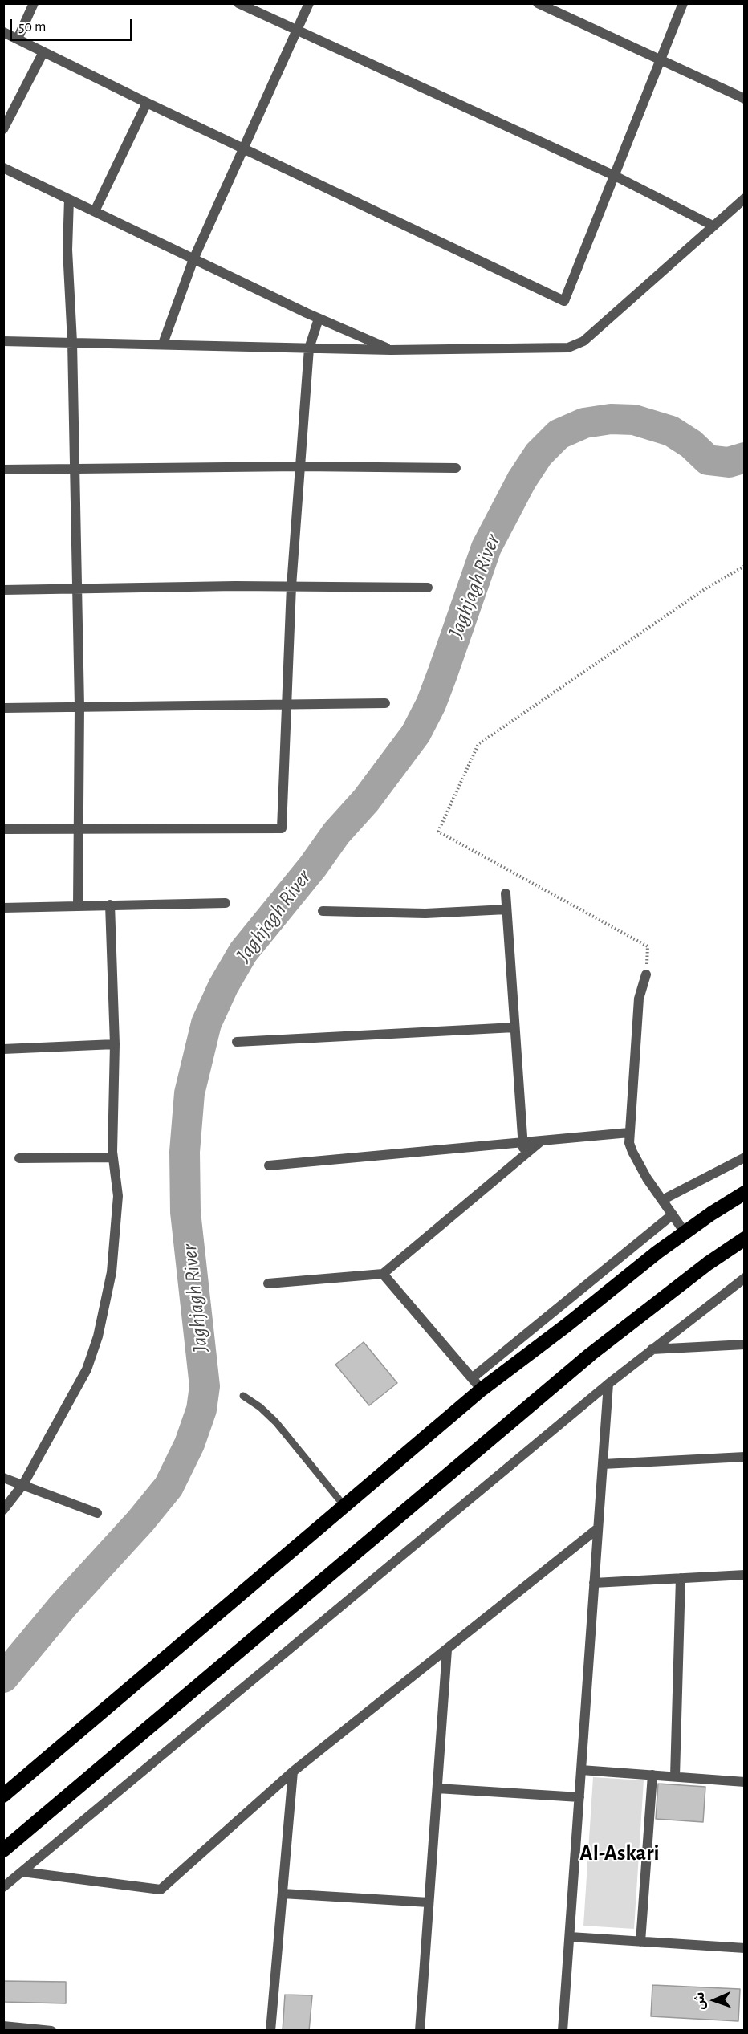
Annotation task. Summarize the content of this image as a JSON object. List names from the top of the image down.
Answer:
{
  "districts": ["Al-Askari"],
  "water": ["Jaghjagh River"],
  "scale_bar": "50 m",
  "north": "left"
}
